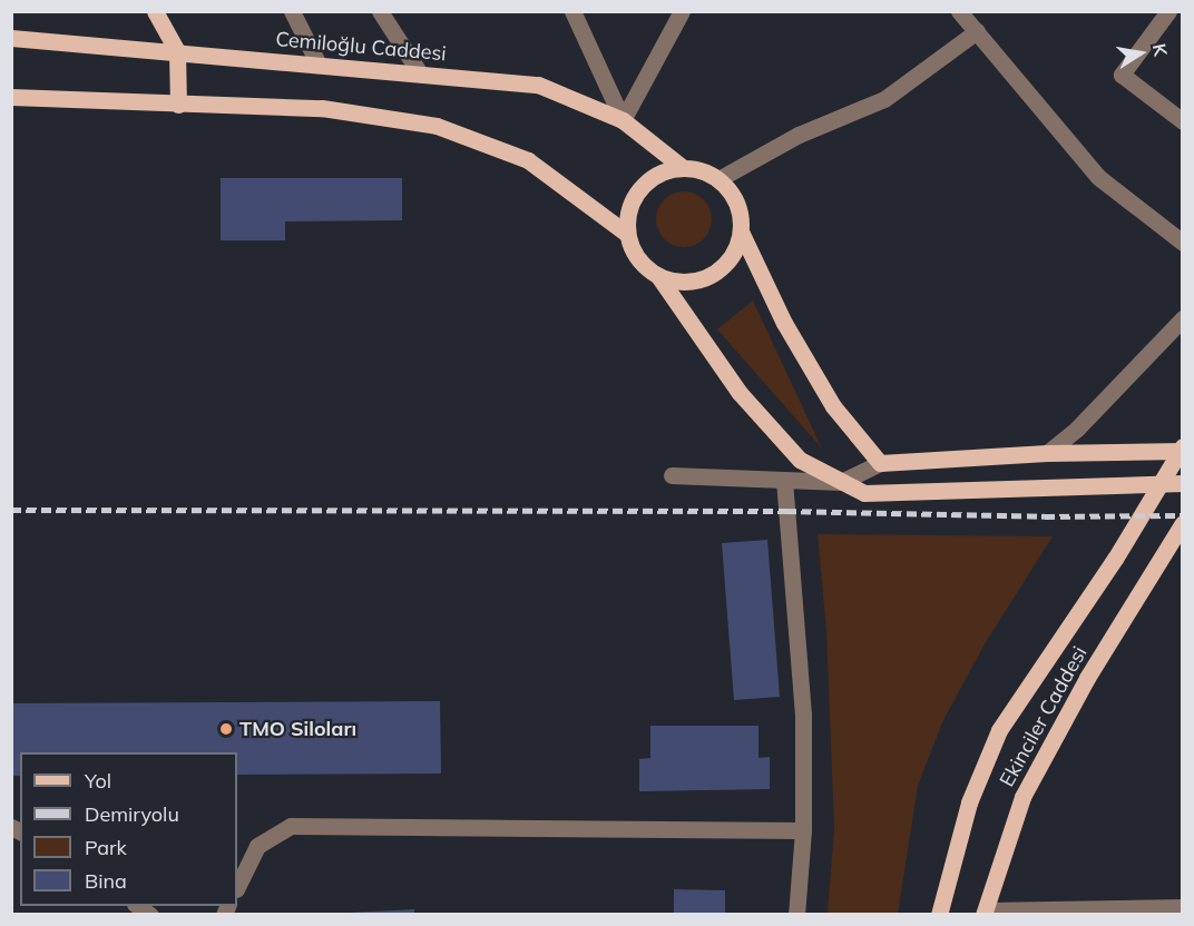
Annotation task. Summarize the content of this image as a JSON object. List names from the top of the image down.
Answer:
{
  "streets": {
    "main road": ["Cemiloğlu Caddesi", "Ekinciler Caddesi"]
  },
  "places": ["TMO Siloları"],
  "legend": [
    "Yol",
    "Demiryolu",
    "Park",
    "Bina"
  ],
  "north": "right"
}
